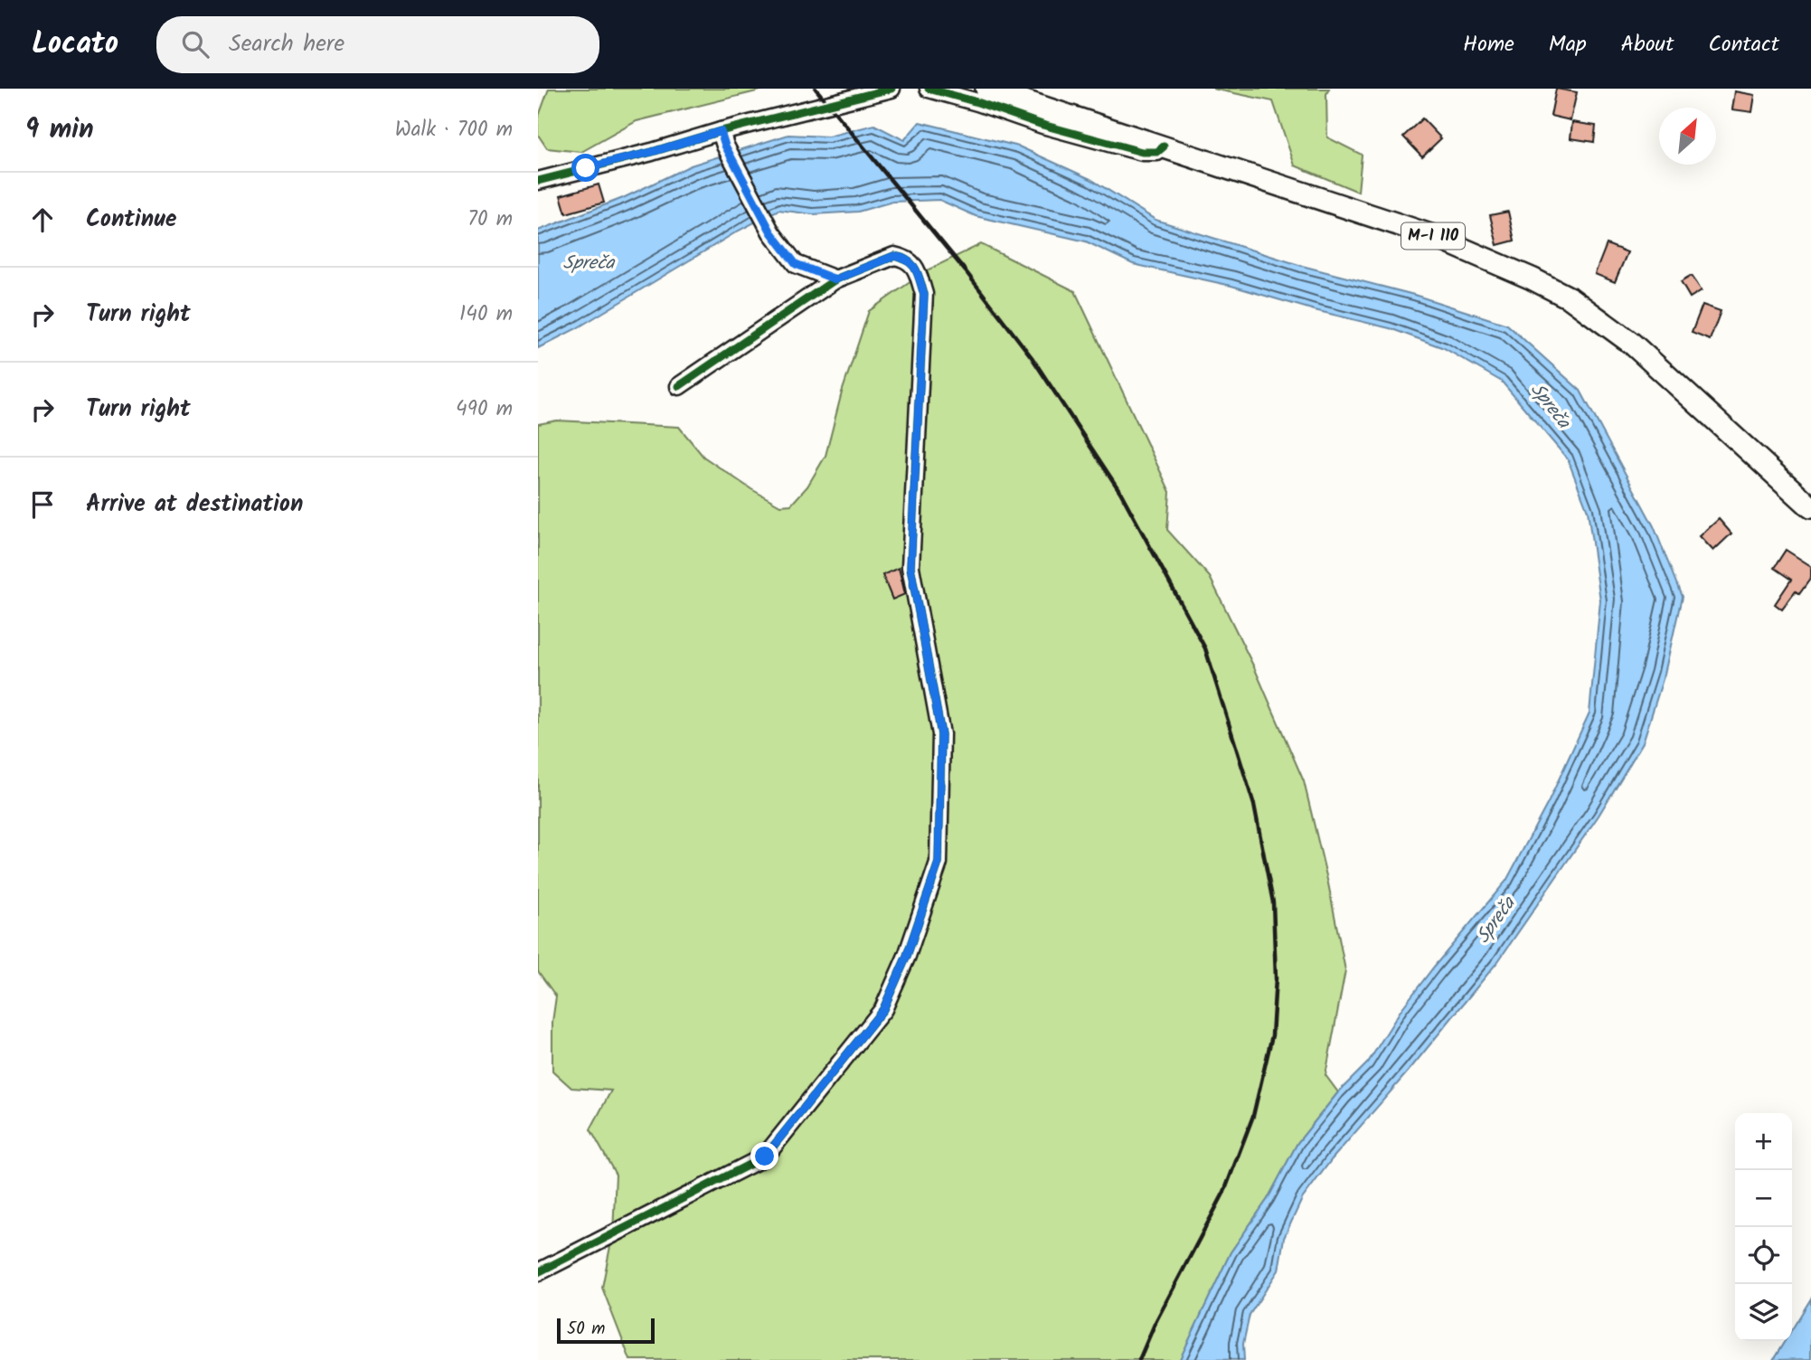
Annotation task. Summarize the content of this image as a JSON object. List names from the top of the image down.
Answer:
{
  "streets": {
    "main road": ["M-I 110"]
  },
  "water": ["Spreča"],
  "scale_bar": "50 m",
  "north": "top right",
  "page": {
    "header": "Locato",
    "search": "Search here",
    "nav": [
      "Home",
      "Map",
      "About",
      "Contact"
    ],
    "heading": ["9 min", "Walk · 700 m"],
    "list": [
      ["Continue", "70 m"],
      ["Turn right", "140 m"],
      ["Turn right", "490 m"],
      "Arrive at destination"
    ],
    "map_buttons": ["+", "−"],
    "scale": "50 m"
  }
}
